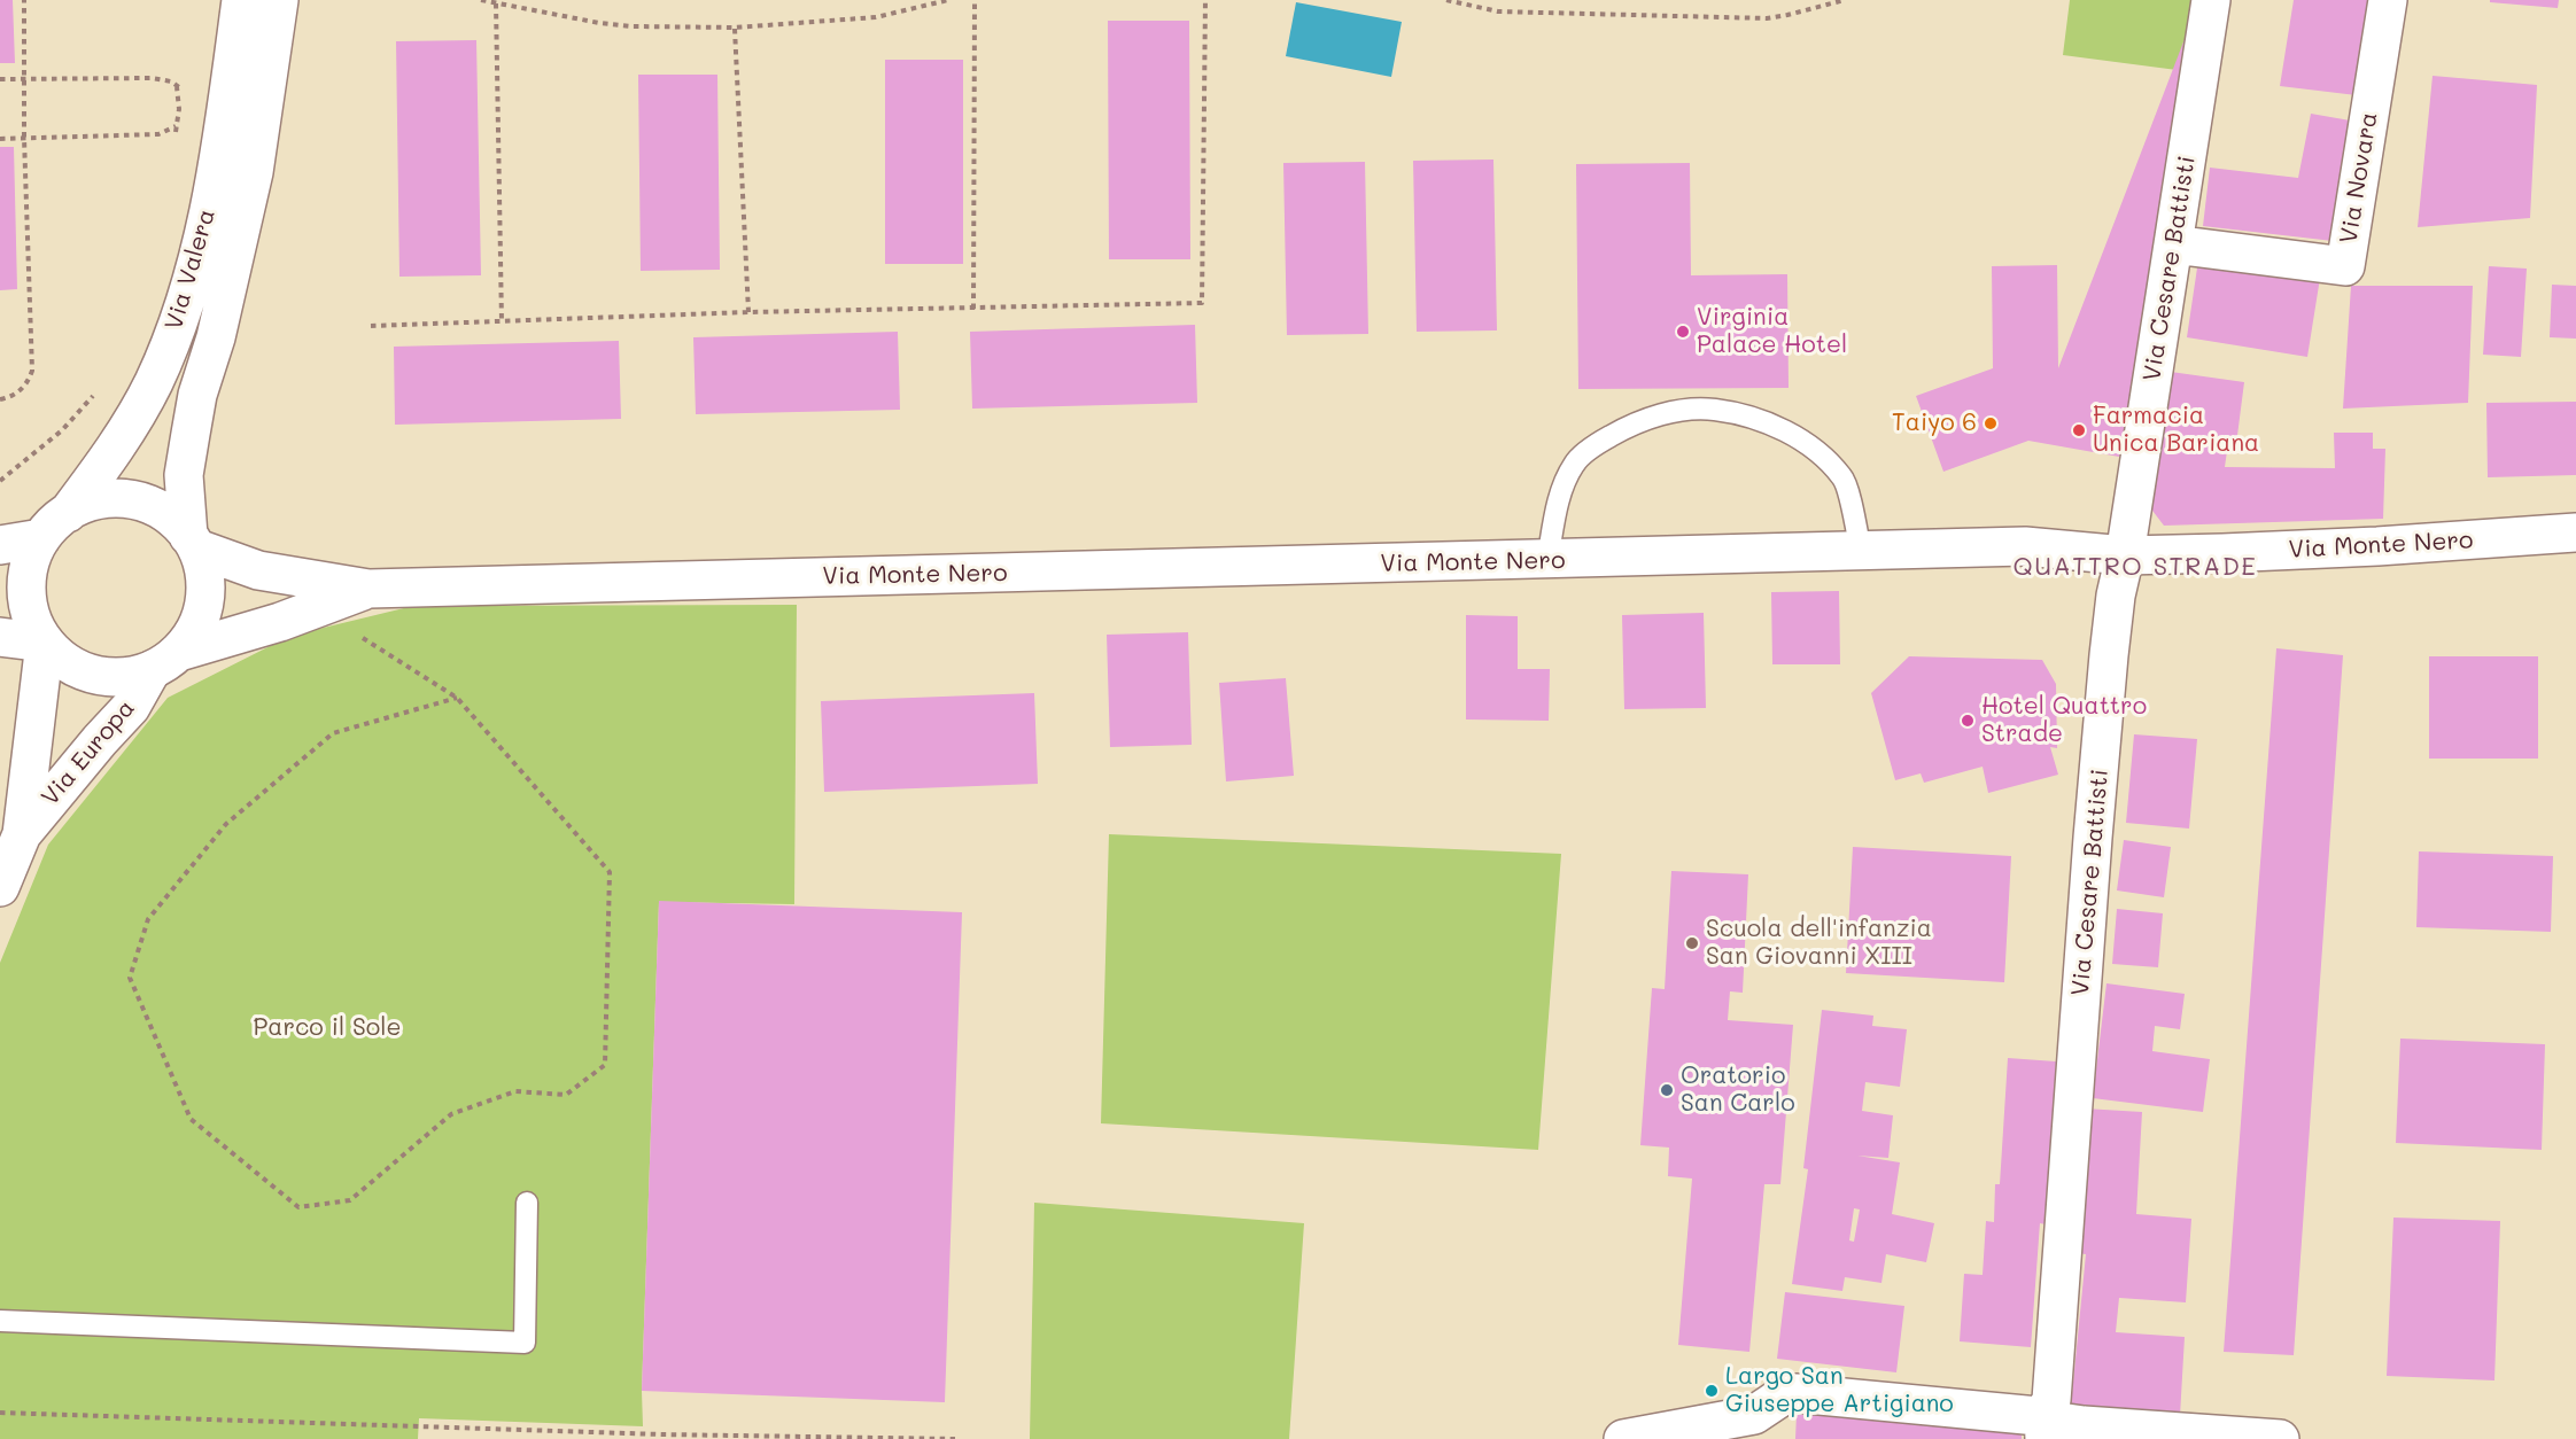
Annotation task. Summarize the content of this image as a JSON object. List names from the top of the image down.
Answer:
{
  "streets": {
    "street": [
      "Via Novara",
      "Via Cesare Battisti",
      "Via Valera",
      "Via Monte Nero",
      "Via Europa"
    ]
  },
  "crossings": [
    ["Via Novara", "Via Cesare Battisti"],
    ["Via Cesare Battisti", "Via Monte Nero"],
    ["Via Valera", "Via Monte Nero"],
    ["Via Valera", "Via Europa"],
    ["Via Monte Nero", "Via Europa"]
  ],
  "districts": ["QUATTRO STRADE"],
  "parks": ["Parco il Sole"],
  "places": [
    "Virginia Palace Hotel",
    "Taiyo 6",
    "Farmacia Unica Bariana",
    "Hotel Quattro Strade",
    "Scuola dell'infanzia San Giovanni XIII",
    "Oratorio San Carlo",
    "Largo San Giuseppe Artigiano"
  ]
}
